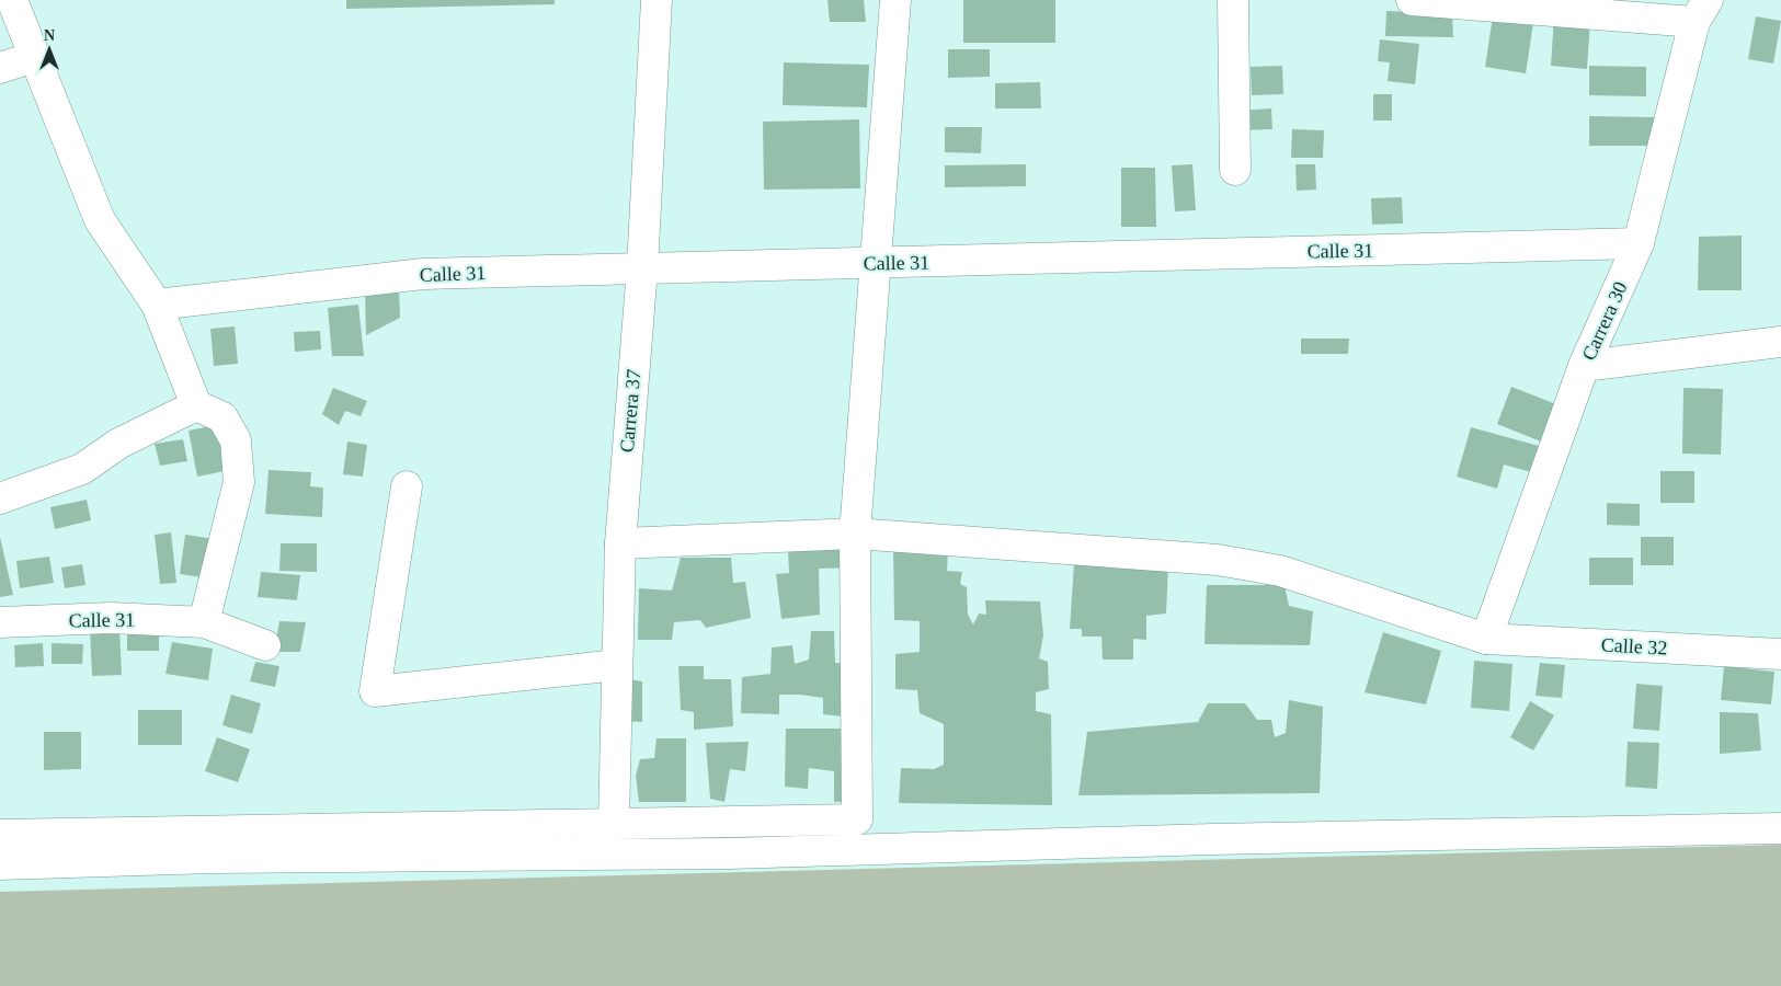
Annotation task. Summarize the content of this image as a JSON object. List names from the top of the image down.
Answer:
{
  "streets": {
    "street": [
      "Calle 31",
      "Carrera 30",
      "Carrera 37",
      "Calle 32"
    ]
  },
  "crossings": [
    ["Calle 31", "Carrera 30"],
    ["Calle 31", "Carrera 37"],
    ["Carrera 30", "Calle 32"],
    ["Carrera 37", "Calle 32"]
  ],
  "north": "top"
}
